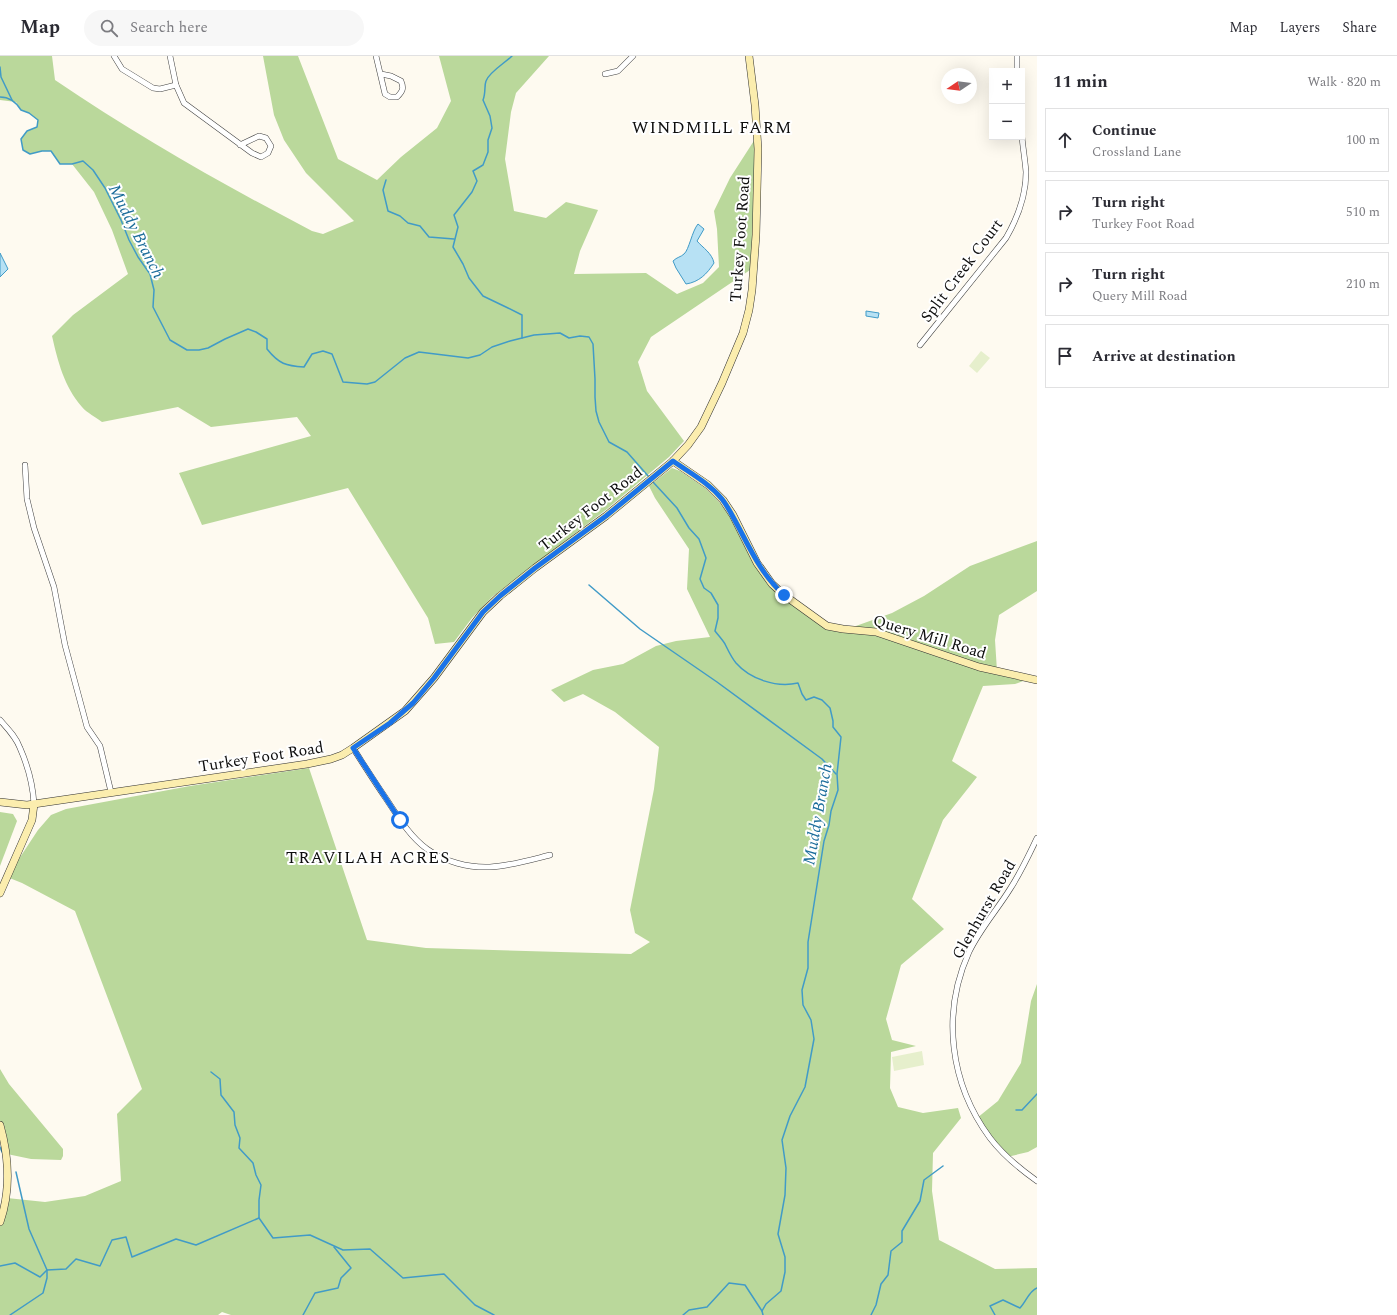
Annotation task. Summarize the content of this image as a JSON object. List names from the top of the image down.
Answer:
{
  "streets": {
    "street": [
      "Turkey Foot Road",
      "Split Creek Court",
      "Query Mill Road",
      "Glenhurst Road"
    ]
  },
  "crossings": [
    ["Turkey Foot Road", "Query Mill Road"]
  ],
  "districts": ["WINDMILL FARM", "TRAVILAH ACRES"],
  "water": ["Muddy Branch"],
  "north": "left",
  "page": {
    "header": "Map",
    "search": "Search here",
    "nav": ["Map", "Layers", "Share"],
    "heading": ["11 min", "Walk · 820 m"],
    "map_buttons": ["+", "−"],
    "list": [
      ["Continue", "Crossland Lane", "100 m"],
      ["Turn right", "Turkey Foot Road", "510 m"],
      ["Turn right", "Query Mill Road", "210 m"],
      "Arrive at destination"
    ]
  }
}
